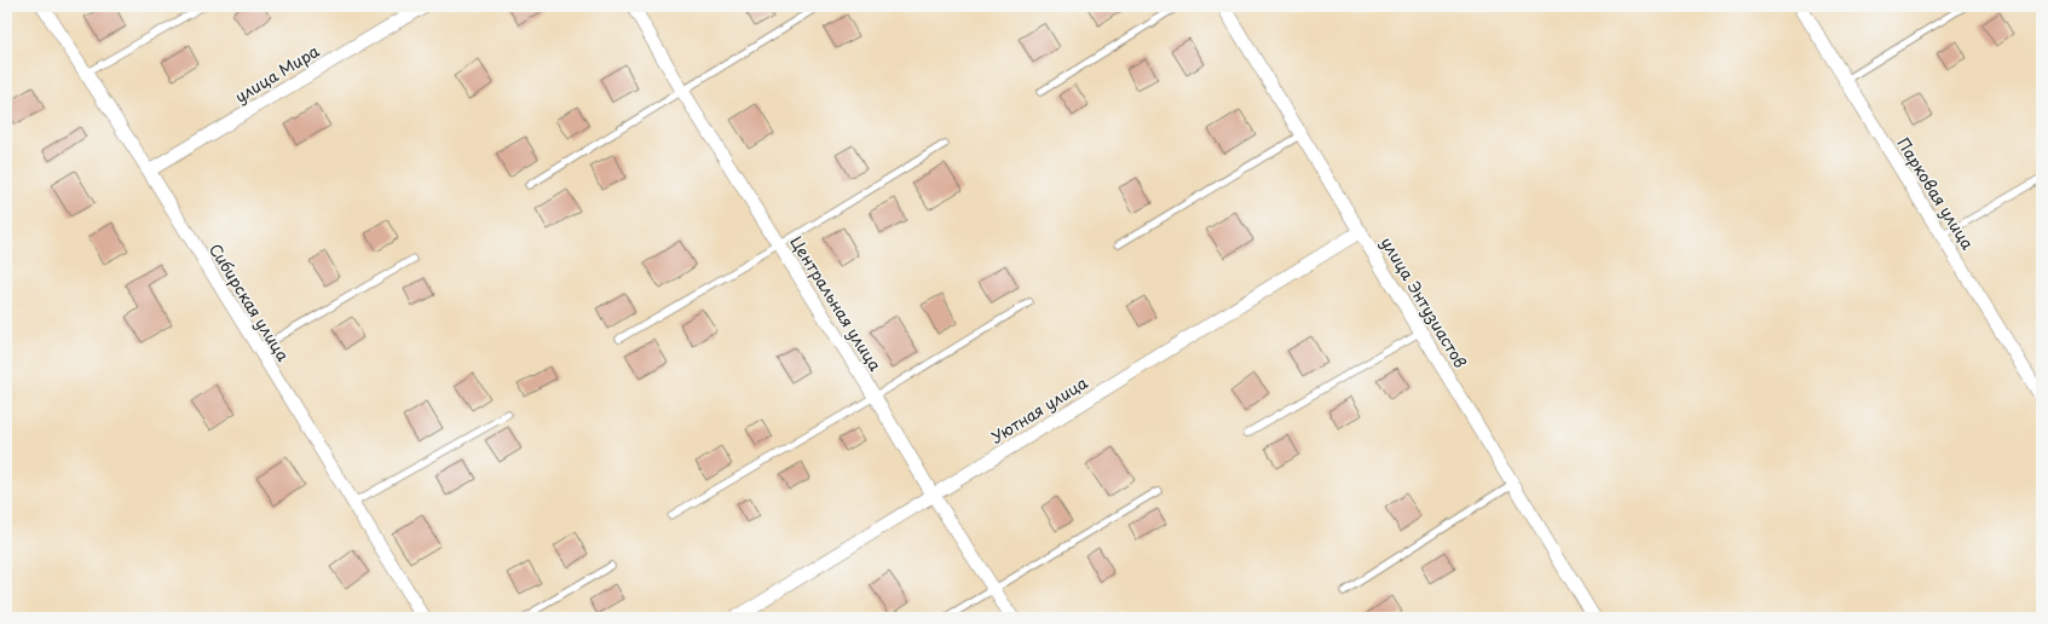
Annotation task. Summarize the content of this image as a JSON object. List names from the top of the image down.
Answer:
{
  "streets": {
    "street": [
      "улица Мира",
      "Парковая улица",
      "Сибирская улица",
      "улица Энтузиастов",
      "Центральная улица",
      "Уютная улица"
    ]
  },
  "crossings": [
    ["улица Мира", "Сибирская улица"],
    ["улица Энтузиастов", "Уютная улица"],
    ["Центральная улица", "Уютная улица"]
  ]
}
